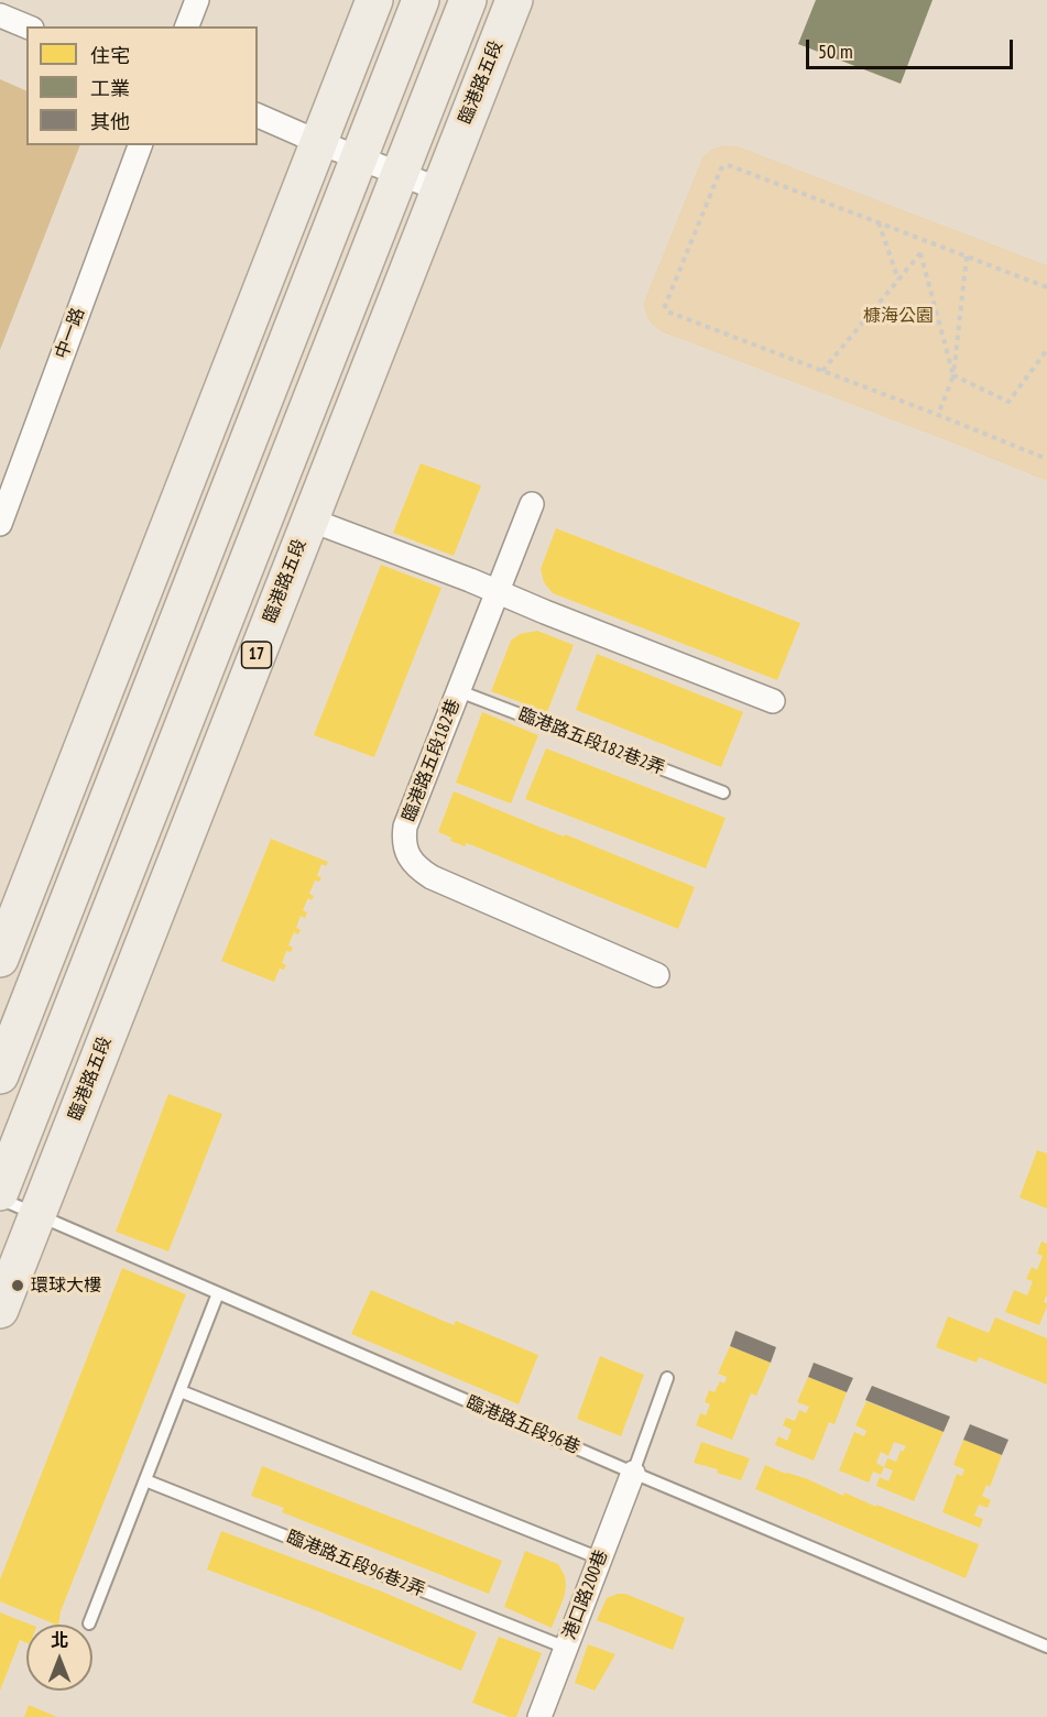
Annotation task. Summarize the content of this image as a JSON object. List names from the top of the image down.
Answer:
{
  "streets": {
    "main road": ["臨港路五段", "17"],
    "street": ["中一路", "臨港路五段182巷", "港口路200巷"],
    "lane": ["臨港路五段182巷2弄", "臨港路五段96巷", "臨港路五段96巷2弄"]
  },
  "crossings": [
    ["臨港路五段", "臨港路五段96巷"],
    ["臨港路五段182巷2弄", "臨港路五段182巷"],
    ["臨港路五段96巷", "港口路200巷"],
    ["臨港路五段96巷2弄", "港口路200巷"]
  ],
  "parks": ["槺海公園"],
  "places": ["環球大樓"],
  "legend": ["住宅", "工業", "其他"],
  "scale_bar": "50 m",
  "north": "top"
}
